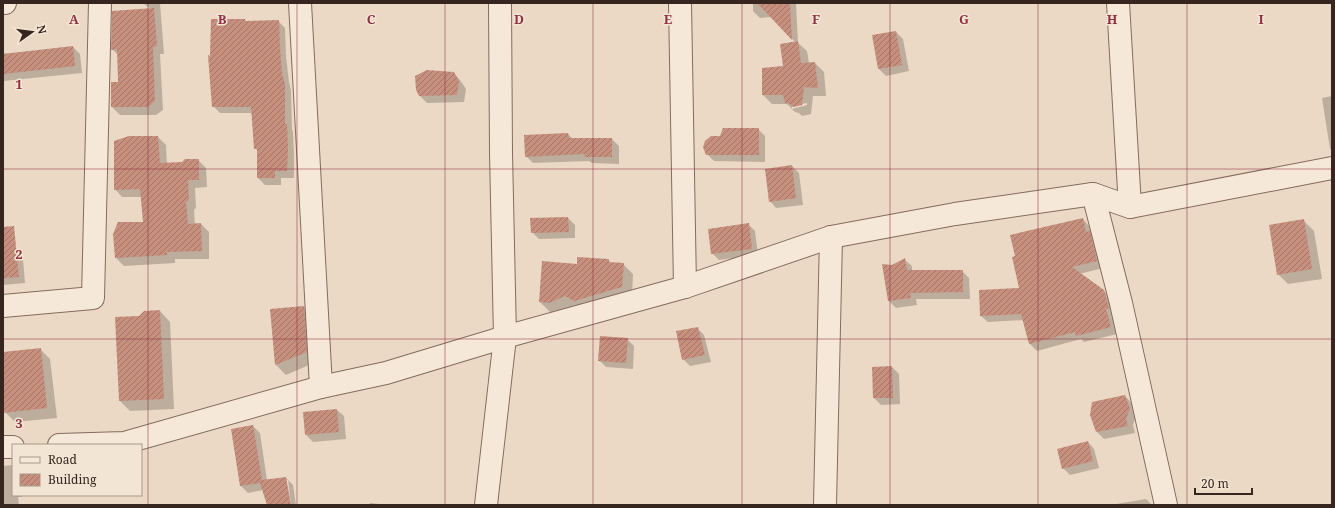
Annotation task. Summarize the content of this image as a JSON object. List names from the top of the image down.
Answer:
{
  "legend": ["Road", "Building"],
  "scale_bar": "20 m",
  "north": "right",
  "grid": {
    "columns": [
      "A",
      "B",
      "C",
      "D",
      "E",
      "F",
      "G",
      "H",
      "I"
    ],
    "rows": ["1", "2", "3"]
  }
}
